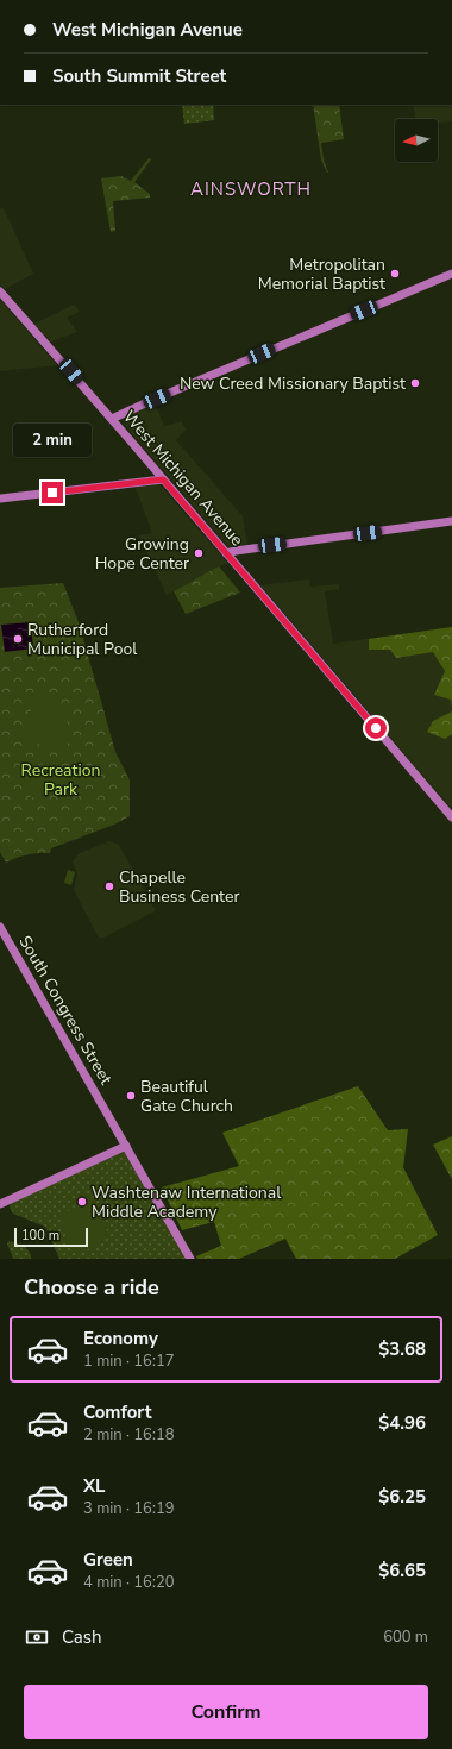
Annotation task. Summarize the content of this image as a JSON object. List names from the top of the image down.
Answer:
{
  "streets": {
    "street": ["West Michigan Avenue", "South Congress Street"]
  },
  "districts": ["AINSWORTH"],
  "parks": ["Recreation Park"],
  "places": [
    "Metropolitan Memorial Baptist",
    "New Creed Missionary Baptist",
    "Growing Hope Center",
    "Rutherford Municipal Pool",
    "Chapelle Business Center",
    "Beautiful Gate Church",
    "Washtenaw International Middle Academy"
  ],
  "scale_bar": "100 m",
  "north": "left",
  "page": {
    "banner": ["West Michigan Avenue", "South Summit Street"],
    "bubble": "2 min",
    "scale": "100 m",
    "heading": "Choose a ride",
    "list": [
      {
        "name": "Economy",
        "note": "1 min · 16:17",
        "value": "$3.68"
      },
      {
        "name": "Comfort",
        "note": "2 min · 16:18",
        "value": "$4.96"
      },
      {
        "name": "XL",
        "note": "3 min · 16:19",
        "value": "$6.25"
      },
      {
        "name": "Green",
        "note": "4 min · 16:20",
        "value": "$6.65"
      }
    ],
    "pay": ["Cash", "600 m"],
    "buttons": "Confirm"
  }
}
